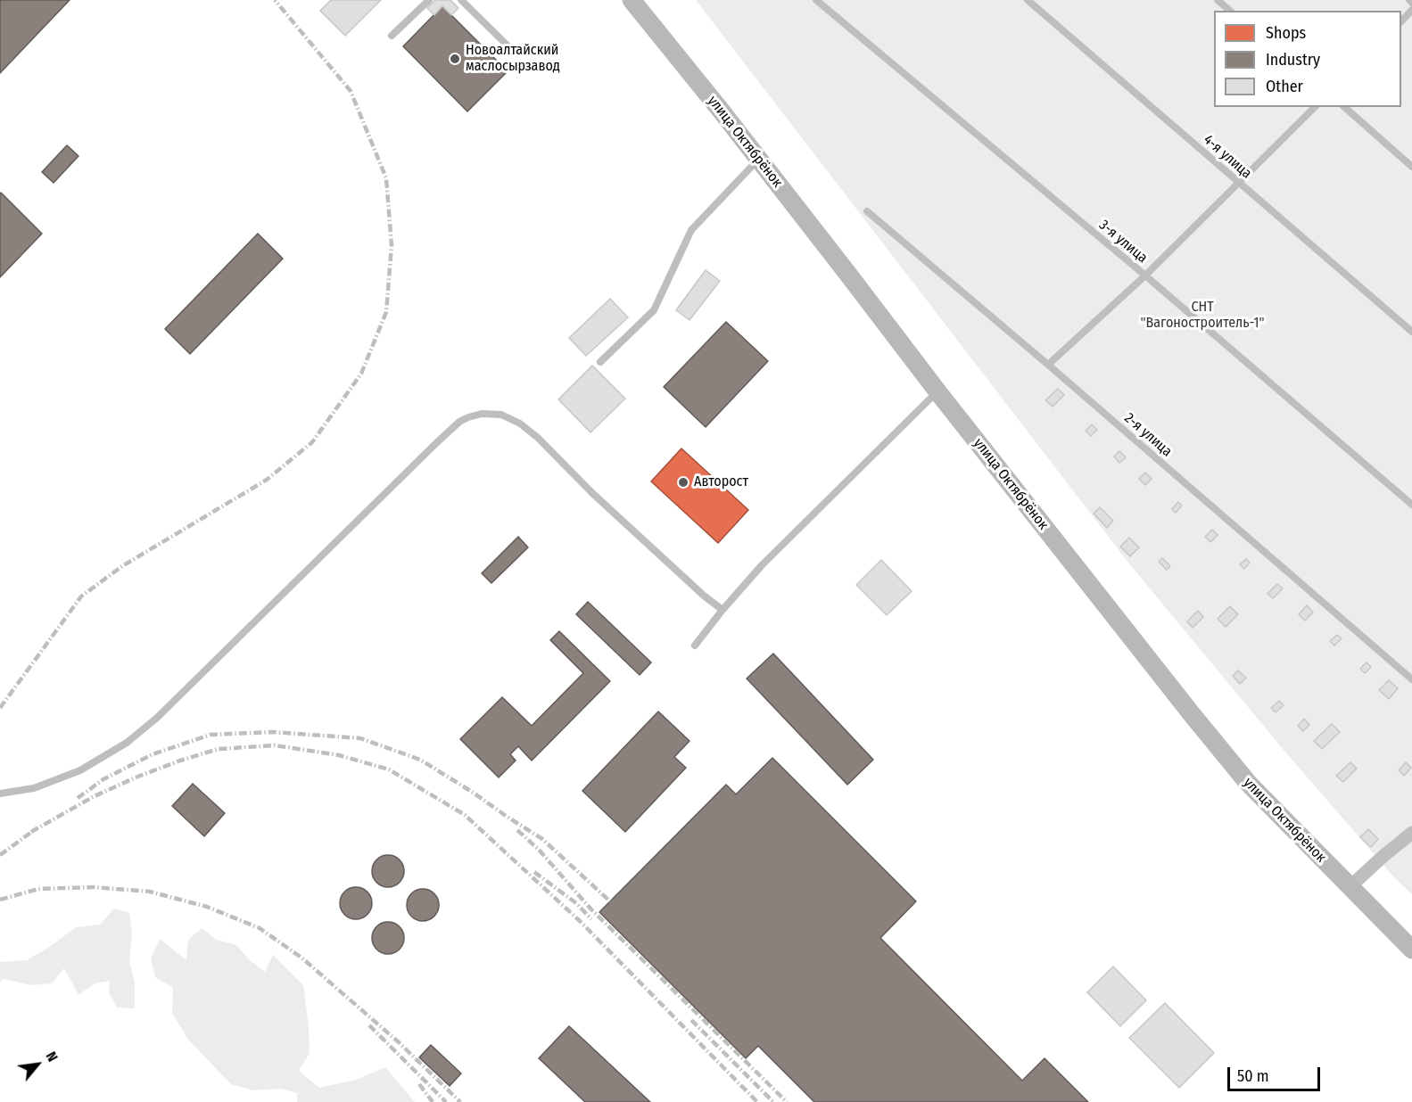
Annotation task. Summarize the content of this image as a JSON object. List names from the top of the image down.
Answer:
{
  "streets": {
    "street": ["улица Октябрёнок"],
    "lane": ["4-я улица", "3-я улица", "2-я улица"]
  },
  "parks": ["СНТ \"Вагоностроитель-1\""],
  "places": ["Новоалтайский маслосырзавод", "Авторост"],
  "legend": ["Shops", "Industry", "Other"],
  "scale_bar": "50 m",
  "north": "top right"
}
